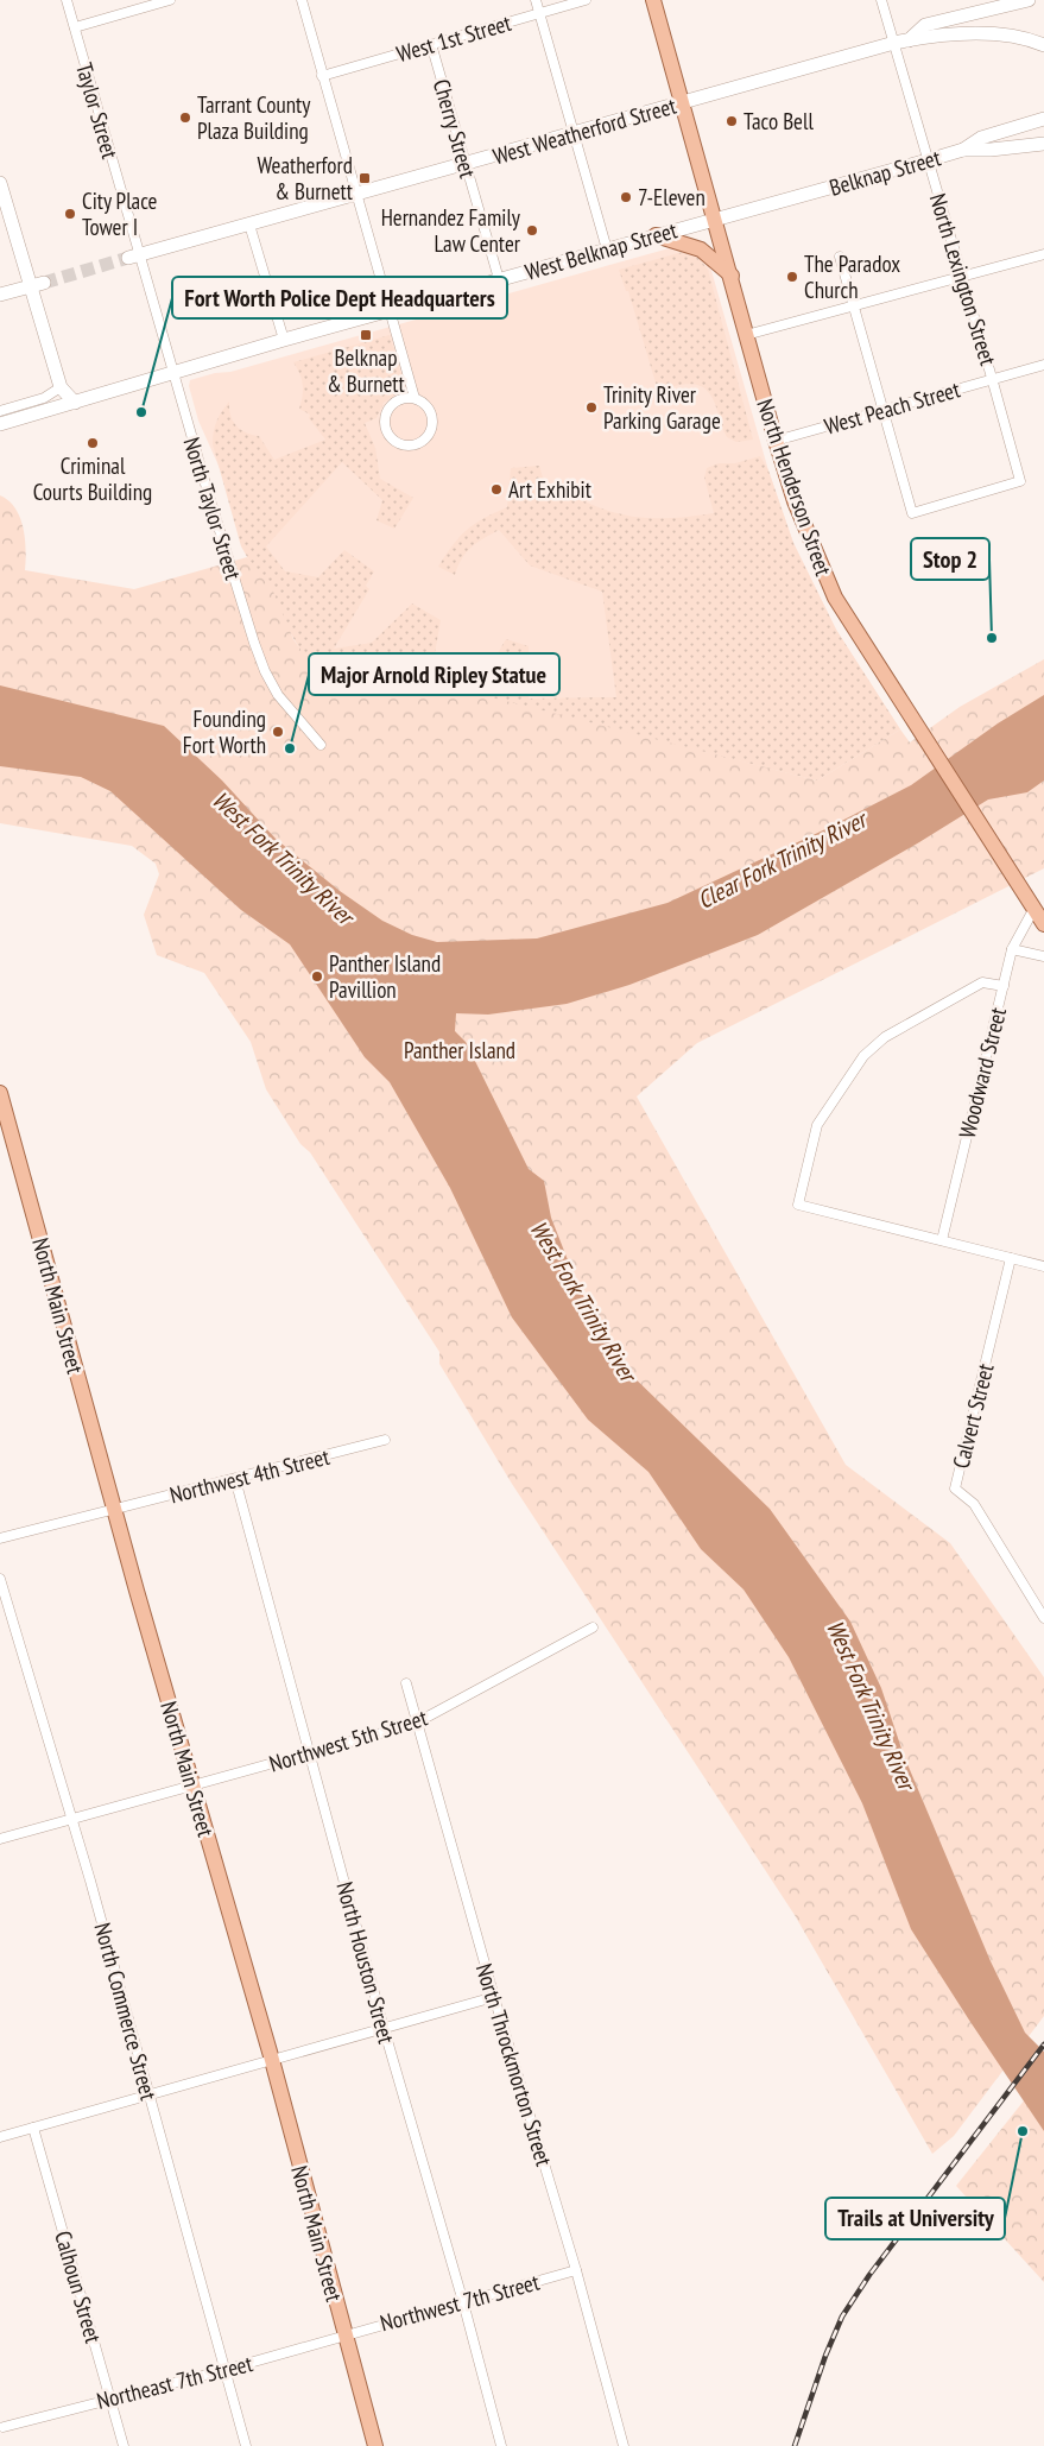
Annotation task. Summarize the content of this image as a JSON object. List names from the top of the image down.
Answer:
{
  "streets": {
    "main road": [
      "West Weatherford Street",
      "Belknap Street",
      "West Belknap Street",
      "North Henderson Street",
      "North Main Street"
    ],
    "street": [
      "West 1st Street",
      "Taylor Street",
      "Cherry Street",
      "North Lexington Street",
      "West Peach Street",
      "North Taylor Street",
      "Woodward Street",
      "Calvert Street",
      "Northwest 4th Street",
      "Northwest 5th Street",
      "North Houston Street",
      "North Commerce Street",
      "North Throckmorton Street",
      "Calhoun Street",
      "Northwest 7th Street",
      "Northeast 7th Street"
    ]
  },
  "crossings": [
    ["West 1st Street", "Cherry Street"],
    ["Taylor Street", "West Weatherford Street"],
    ["Taylor Street", "North Taylor Street"],
    ["Cherry Street", "West Weatherford Street"],
    ["Cherry Street", "West Belknap Street"],
    ["West Weatherford Street", "North Lexington Street"],
    ["West Weatherford Street", "North Henderson Street"],
    ["West Weatherford Street", "North Taylor Street"],
    ["Belknap Street", "West Belknap Street"],
    ["Belknap Street", "North Lexington Street"],
    ["Belknap Street", "North Henderson Street"],
    ["West Belknap Street", "North Henderson Street"],
    ["West Belknap Street", "North Taylor Street"],
    ["North Lexington Street", "West Peach Street"],
    ["West Peach Street", "North Henderson Street"],
    ["North Henderson Street", "Woodward Street"],
    ["North Main Street", "Northwest 4th Street"],
    ["North Main Street", "Northwest 5th Street"],
    ["North Main Street", "Northwest 7th Street"],
    ["North Main Street", "Northeast 7th Street"],
    ["Northwest 4th Street", "North Houston Street"],
    ["Northwest 5th Street", "North Houston Street"],
    ["Northwest 5th Street", "North Commerce Street"],
    ["Northwest 5th Street", "North Throckmorton Street"],
    ["North Houston Street", "Northwest 7th Street"],
    ["North Commerce Street", "Northeast 7th Street"],
    ["North Throckmorton Street", "Northwest 7th Street"],
    ["Calhoun Street", "Northeast 7th Street"],
    ["Northwest 7th Street", "Northeast 7th Street"]
  ],
  "water": ["West Fork Trinity River", "Clear Fork Trinity River"],
  "parks": ["Panther Island"],
  "places": {
    "other": [
      "Tarrant County Plaza Building",
      "Taco Bell",
      "7-Eleven",
      "City Place Tower I",
      "Hernandez Family Law Center",
      "The Paradox Church",
      "Trinity River Parking Garage",
      "Fort Worth Police Dept Headquarters",
      "Criminal Courts Building",
      "Art Exhibit",
      "Stop 2",
      "Founding Fort Worth",
      "Major Arnold Ripley Statue",
      "Panther Island Pavillion",
      "Trails at University"
    ],
    "transit": ["Weatherford & Burnett", "Belknap & Burnett"]
  }
}
